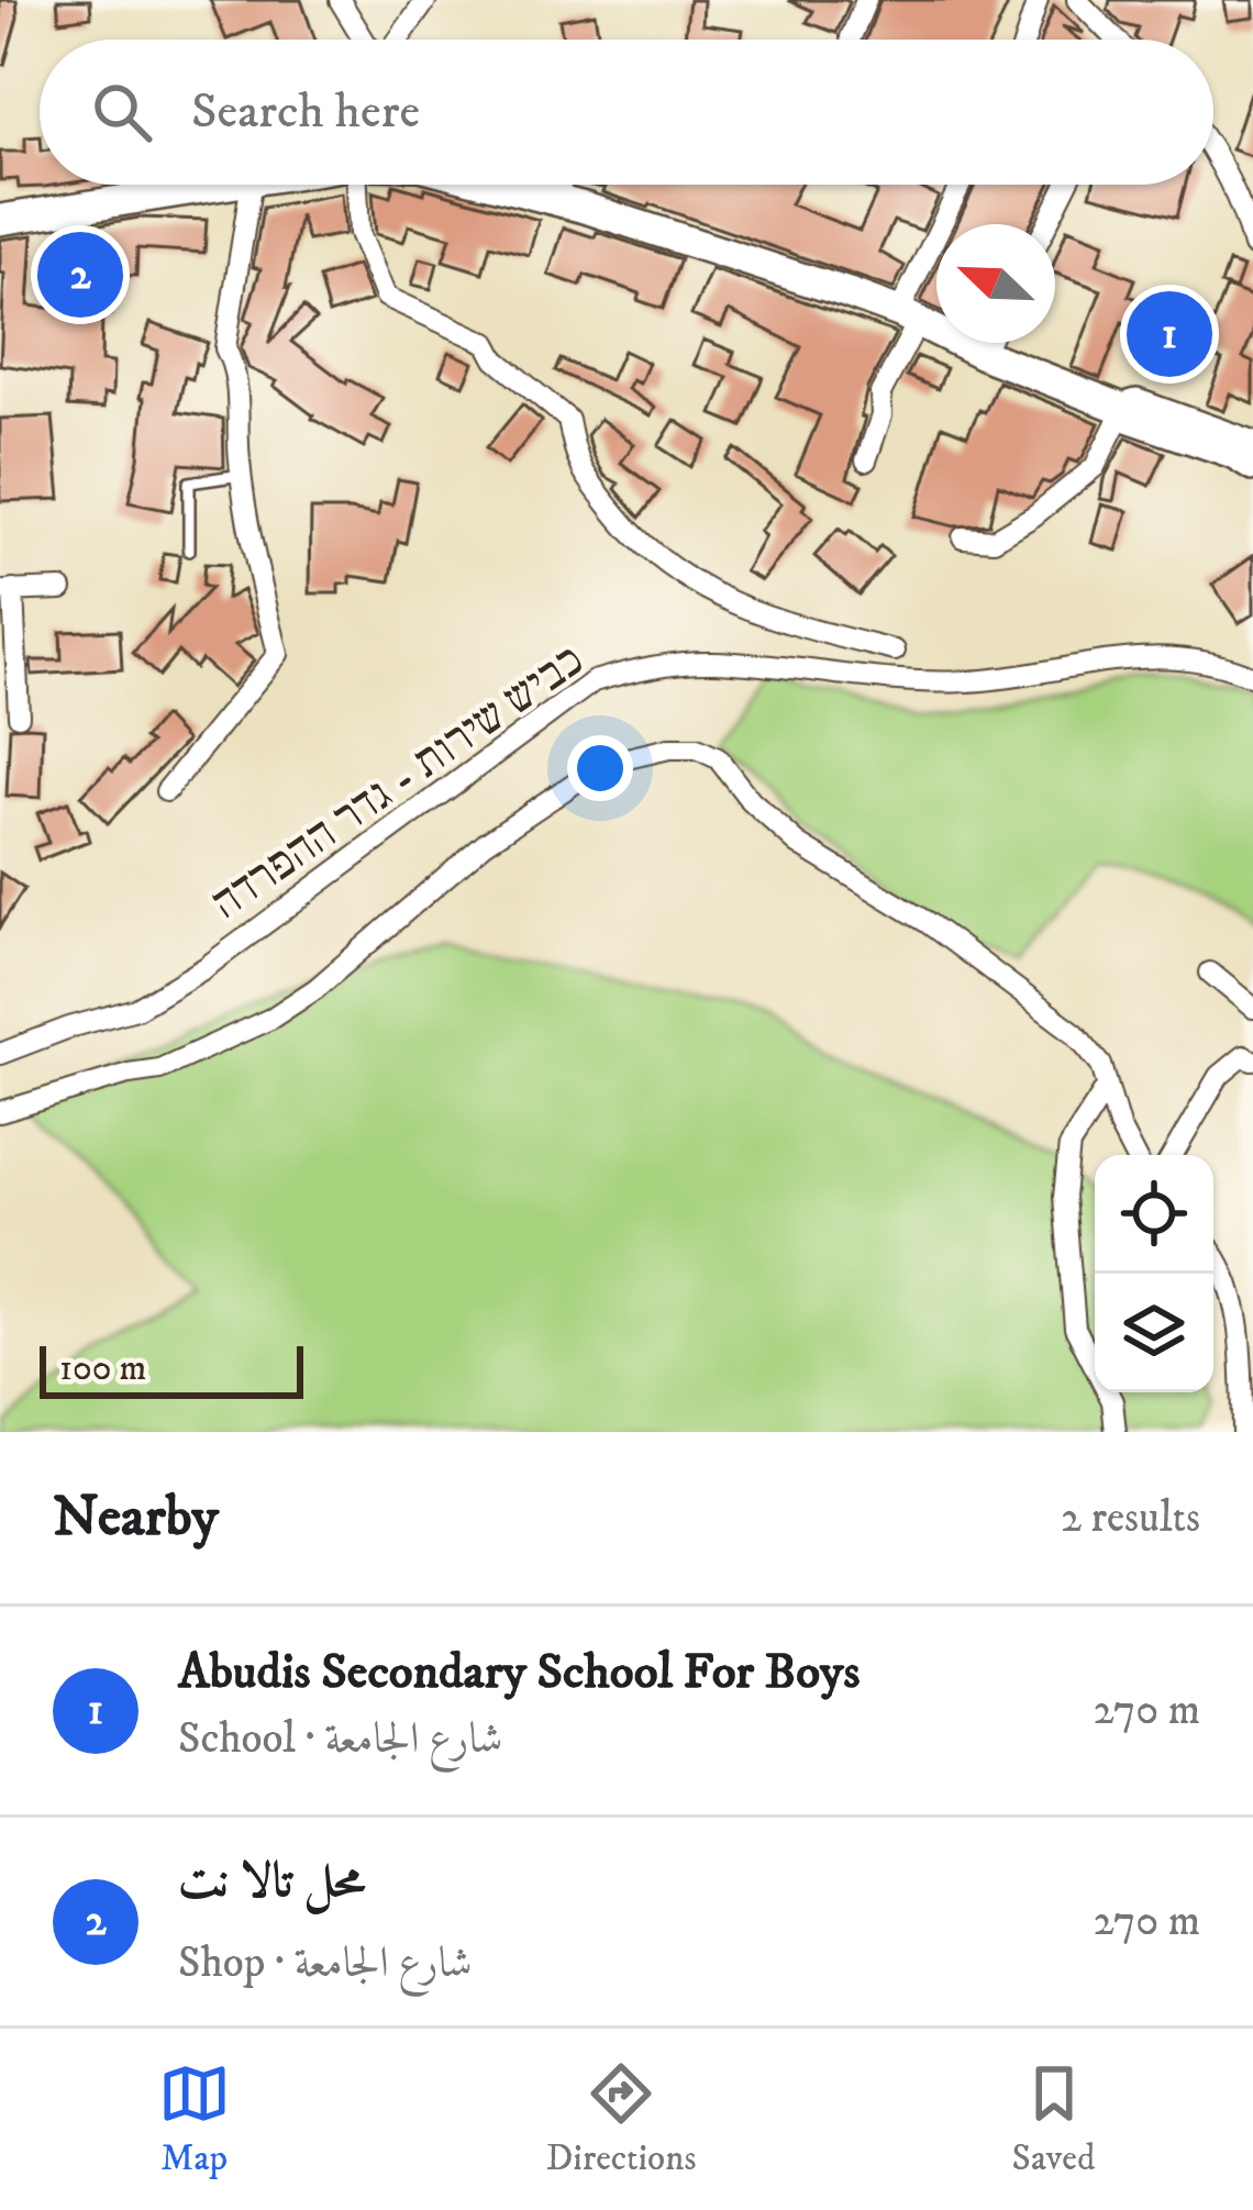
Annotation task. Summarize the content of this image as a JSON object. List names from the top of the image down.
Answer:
{
  "streets": {
    "street": ["כביש שירות - גדר ההפרדה"]
  },
  "scale_bar": "100 m",
  "north": "top left",
  "page": {
    "search": "Search here",
    "pins": ["2", "1"],
    "scale": "100 m",
    "heading": ["Nearby", "2 results"],
    "list": [
      {
        "mark": "1",
        "name": "Abudis Secondary School For Boys",
        "note": "School · شارع الجامعة",
        "value": "270 m"
      },
      {
        "mark": "2",
        "name": "محل تالا نت",
        "note": "Shop · شارع الجامعة",
        "value": "270 m"
      }
    ],
    "nav": ["Map", "Directions", "Saved"]
  }
}
